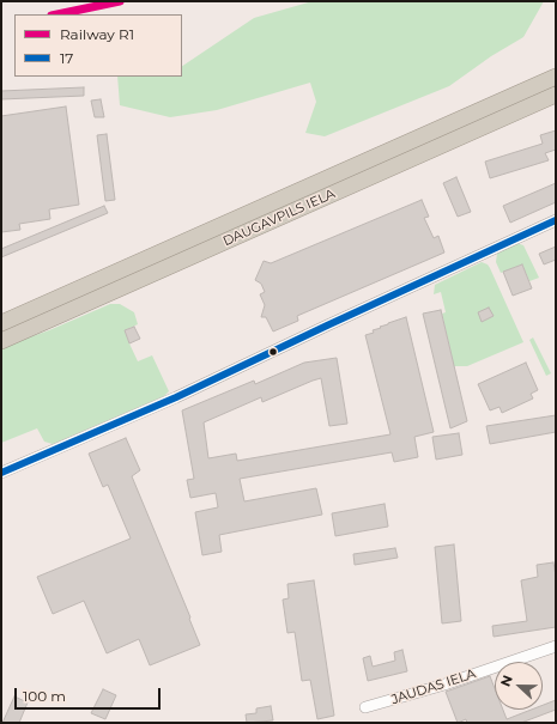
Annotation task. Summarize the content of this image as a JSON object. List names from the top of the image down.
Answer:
{
  "streets": {
    "highway": ["DAUGAVPILS IELA"],
    "street": ["JAUDAS IELA"]
  },
  "lines": ["rail line R1", "transit line 17"],
  "legend": ["Railway R1", "17"],
  "scale_bar": "100 m",
  "north": "left"
}
